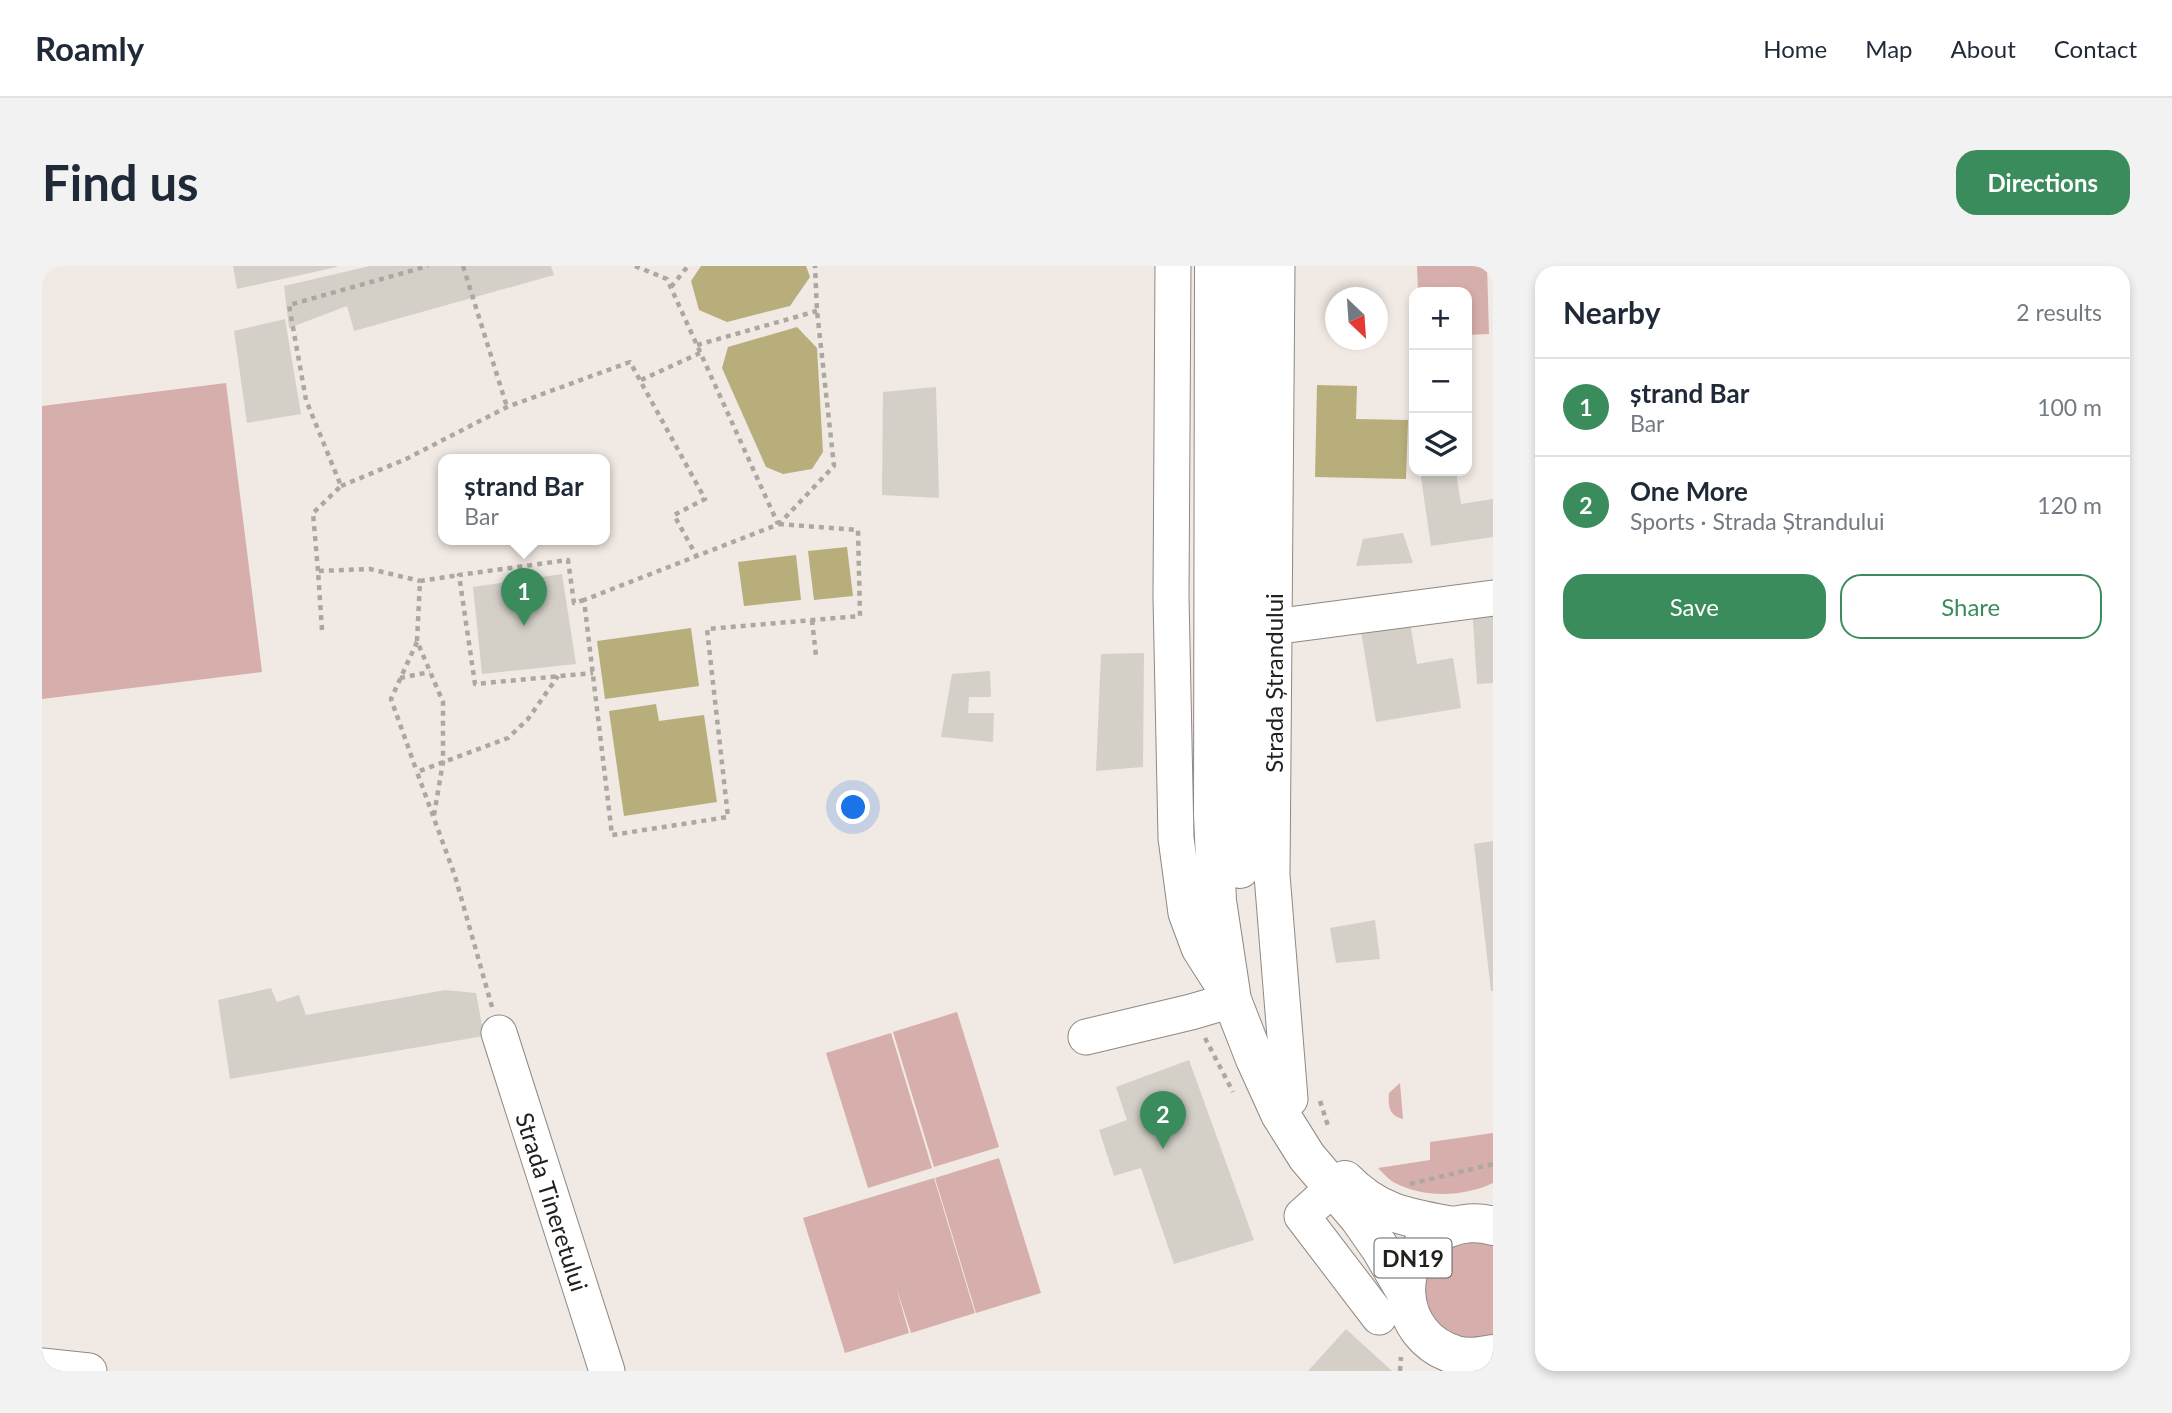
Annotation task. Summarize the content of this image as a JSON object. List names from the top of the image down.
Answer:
{
  "streets": {
    "main road": ["Strada Ștrandului", "DN19"],
    "street": ["Strada Tineretului"]
  },
  "crossings": [
    ["Strada Ștrandului", "DN19"]
  ],
  "north": "bottom right",
  "page": {
    "header": "Roamly",
    "nav": [
      "Home",
      "Map",
      "About",
      "Contact"
    ],
    "buttons": [
      "Directions",
      ["Save", "Share"]
    ],
    "title": "Find us",
    "heading": ["Nearby", "2 results"],
    "map_buttons": ["+", "−"],
    "list": [
      {
        "mark": "1",
        "name": "ștrand Bar",
        "note": "Bar",
        "value": "100 m"
      },
      {
        "mark": "2",
        "name": "One More",
        "note": "Sports · Strada Ștrandului",
        "value": "120 m"
      }
    ],
    "popup": ["ștrand Bar", "Bar"],
    "pins": ["1", "2"]
  }
}
